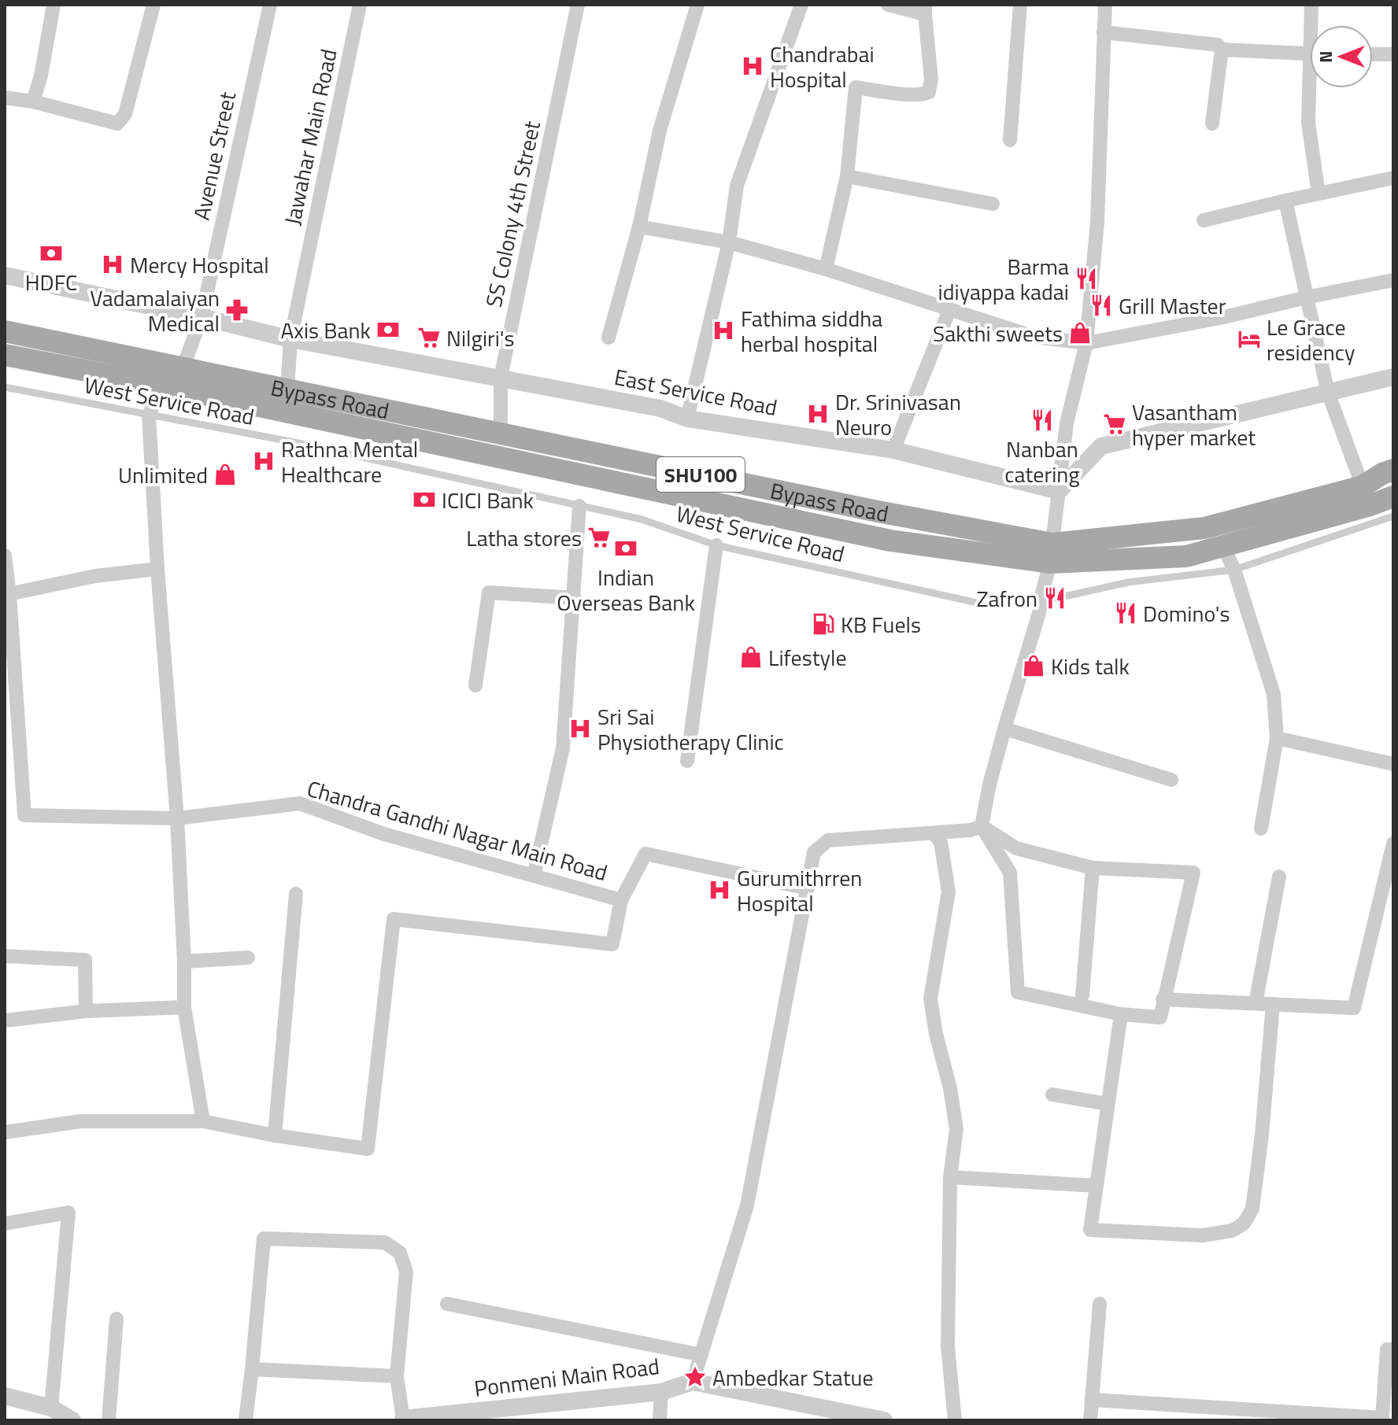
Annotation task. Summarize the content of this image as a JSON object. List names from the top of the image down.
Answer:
{
  "streets": {
    "main road": ["Bypass Road", "SHU100"],
    "street": [
      "Jawahar Main Road",
      "Avenue Street",
      "SS Colony 4th Street",
      "East Service Road",
      "Chandra Gandhi Nagar Main Road",
      "Ponmeni Main Road"
    ],
    "lane": ["West Service Road"]
  },
  "crossings": [
    ["Jawahar Main Road", "East Service Road"],
    ["Jawahar Main Road", "Bypass Road"],
    ["Avenue Street", "East Service Road"],
    ["Avenue Street", "Bypass Road"],
    ["Avenue Street", "West Service Road"],
    ["SS Colony 4th Street", "East Service Road"],
    ["SS Colony 4th Street", "Bypass Road"]
  ],
  "places": {
    "hospital": [
      "Chandrabai Hospital",
      "Mercy Hospital",
      "Fathima siddha herbal hospital",
      "Dr. Srinivasan Neuro",
      "Rathna Mental Healthcare",
      "Sri Sai Physiotherapy Clinic",
      "Gurumithrren Hospital"
    ],
    "bank": [
      "HDFC",
      "Axis Bank",
      "ICICI Bank",
      "Indian Overseas Bank"
    ],
    "restaurant": [
      "Barma idiyappa kadai",
      "Grill Master",
      "Nanban catering",
      "Zafron",
      "Domino's"
    ],
    "pharmacy": ["Vadamalaiyan Medical"],
    "shop": [
      "Sakthi sweets",
      "Unlimited",
      "Lifestyle",
      "Kids talk"
    ],
    "supermarket": ["Nilgiri's", "Vasantham hyper market", "Latha stores"],
    "hotel": ["Le Grace residency"],
    "fuel station": ["KB Fuels"],
    "place": ["Ambedkar Statue"]
  },
  "north": "left"
}
